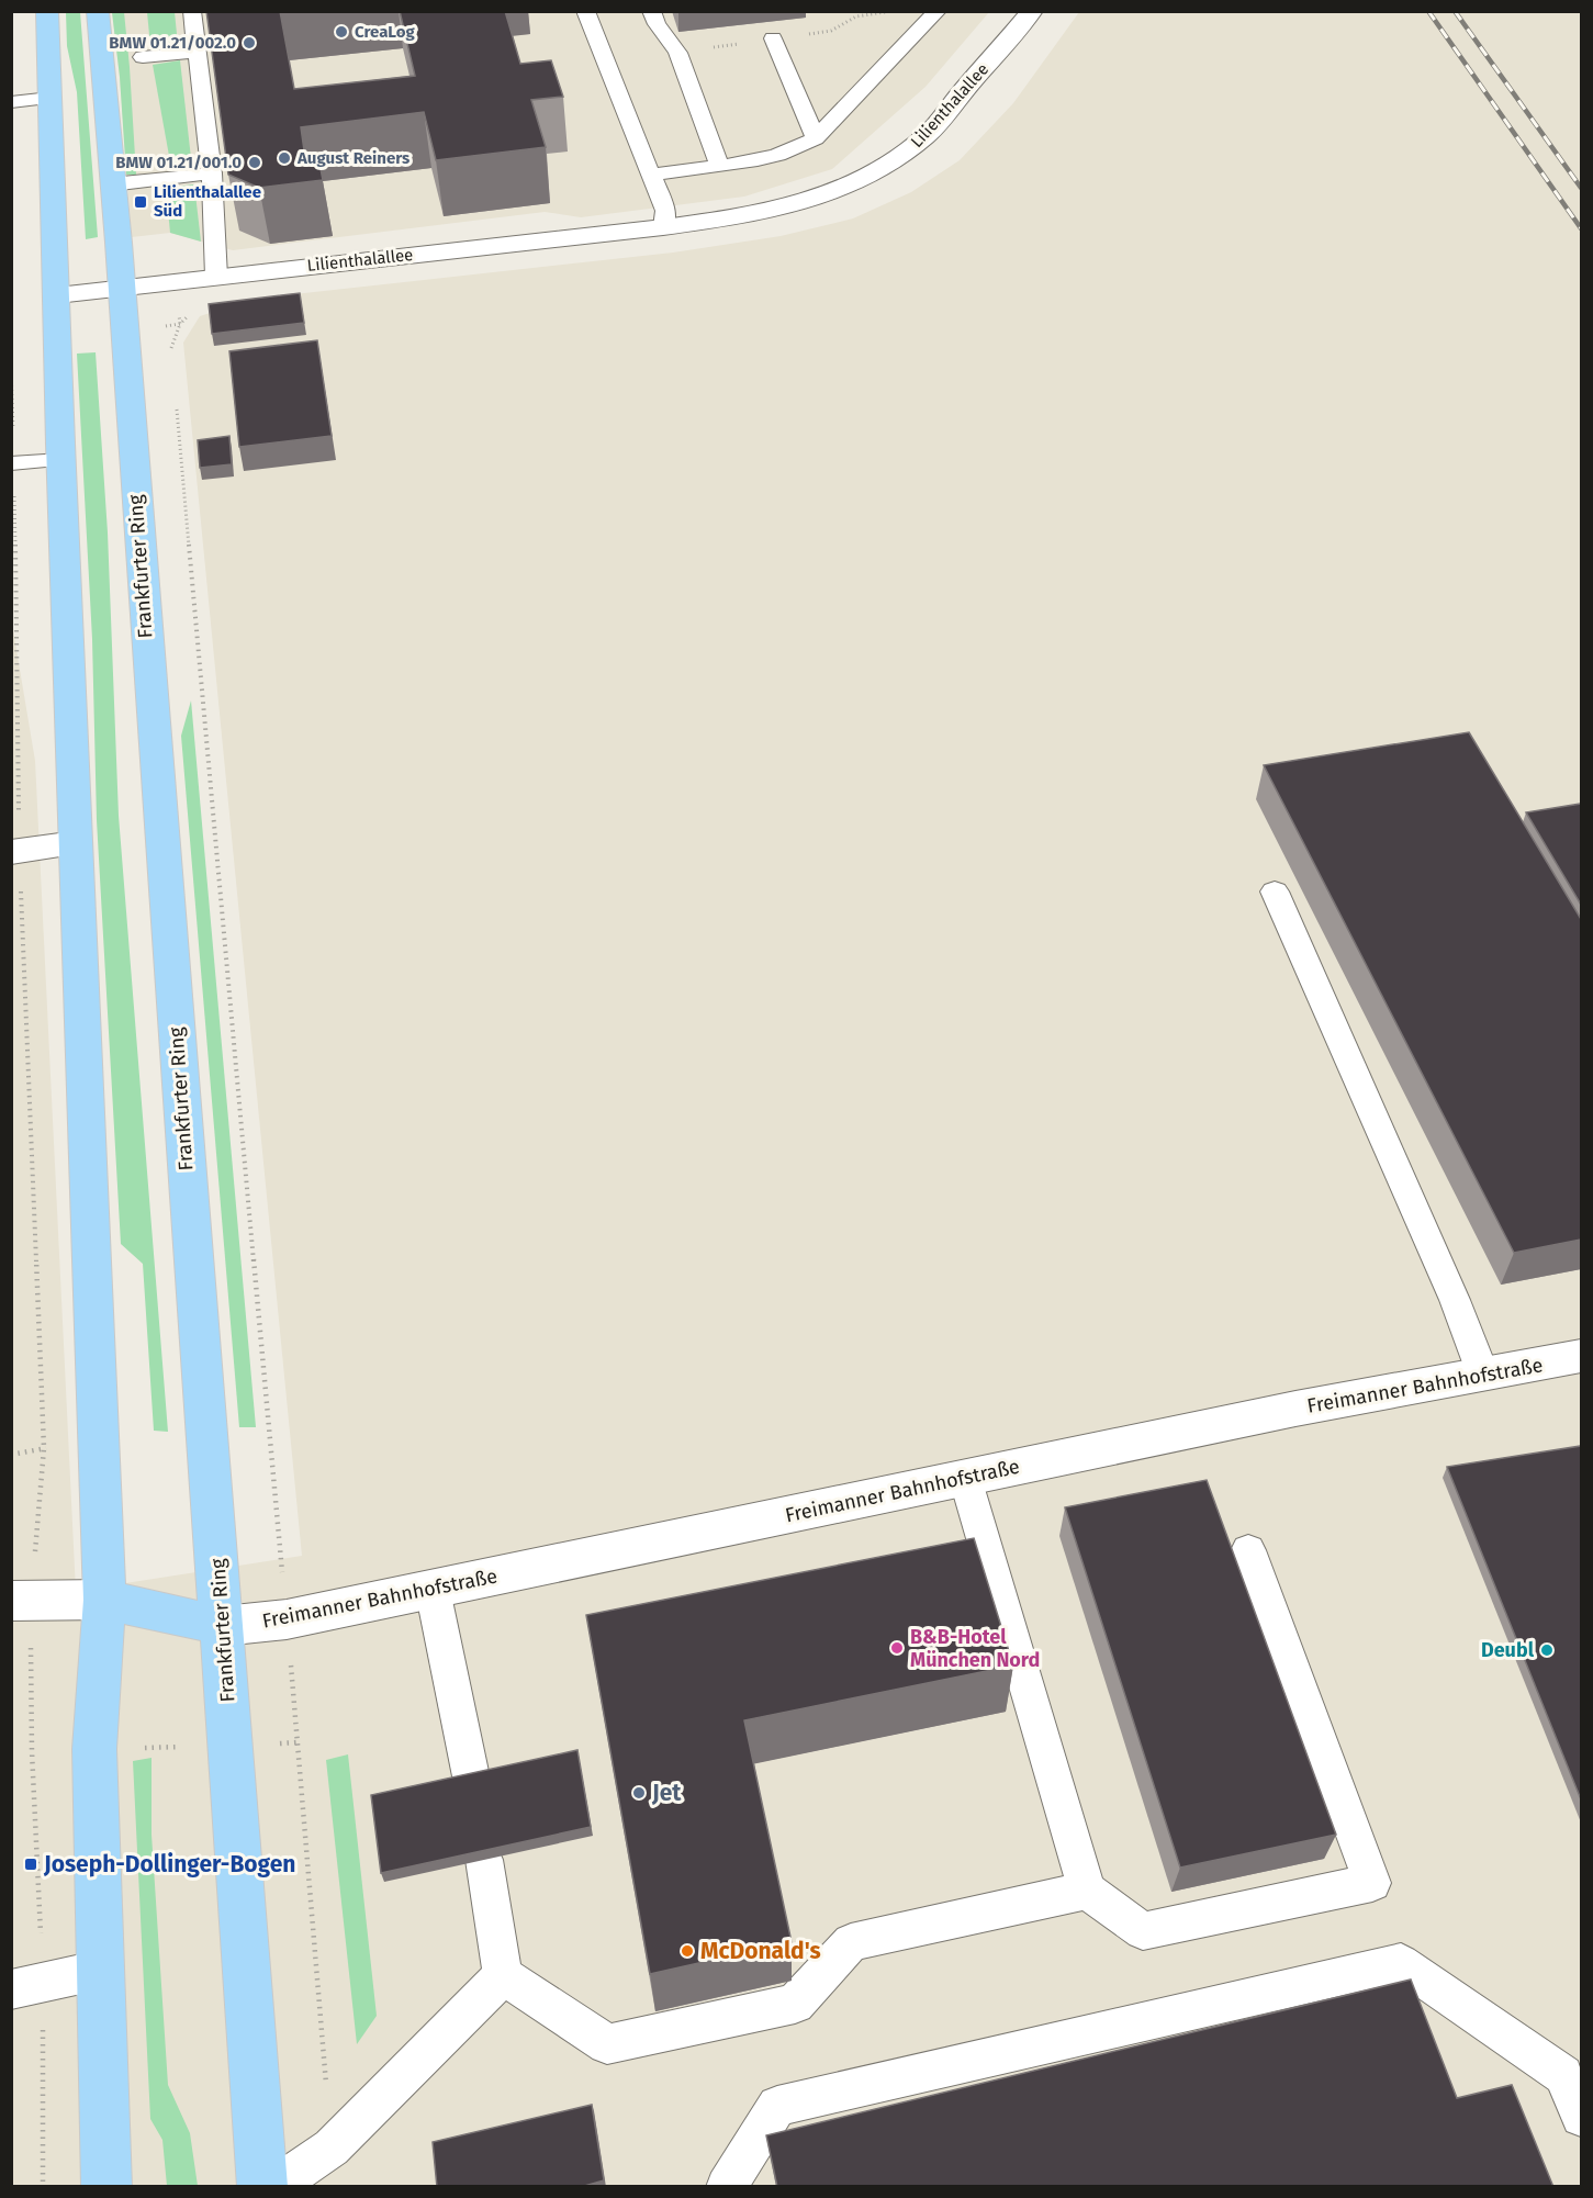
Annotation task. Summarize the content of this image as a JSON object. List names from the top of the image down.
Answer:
{
  "streets": {
    "main road": ["Frankfurter Ring"],
    "street": ["Lilienthalallee", "Freimanner Bahnhofstraße"]
  },
  "crossings": [
    ["Lilienthalallee", "Frankfurter Ring"],
    ["Frankfurter Ring", "Freimanner Bahnhofstraße"]
  ],
  "places": {
    "other": [
      "CreaLog",
      "BMW 01.21/002.0",
      "August Reiners",
      "BMW 01.21/001.0",
      "B&B-Hotel München Nord",
      "Deubl",
      "Jet",
      "McDonald's"
    ],
    "transit": ["Lilienthalallee Süd", "Joseph-Dollinger-Bogen"]
  }
}
